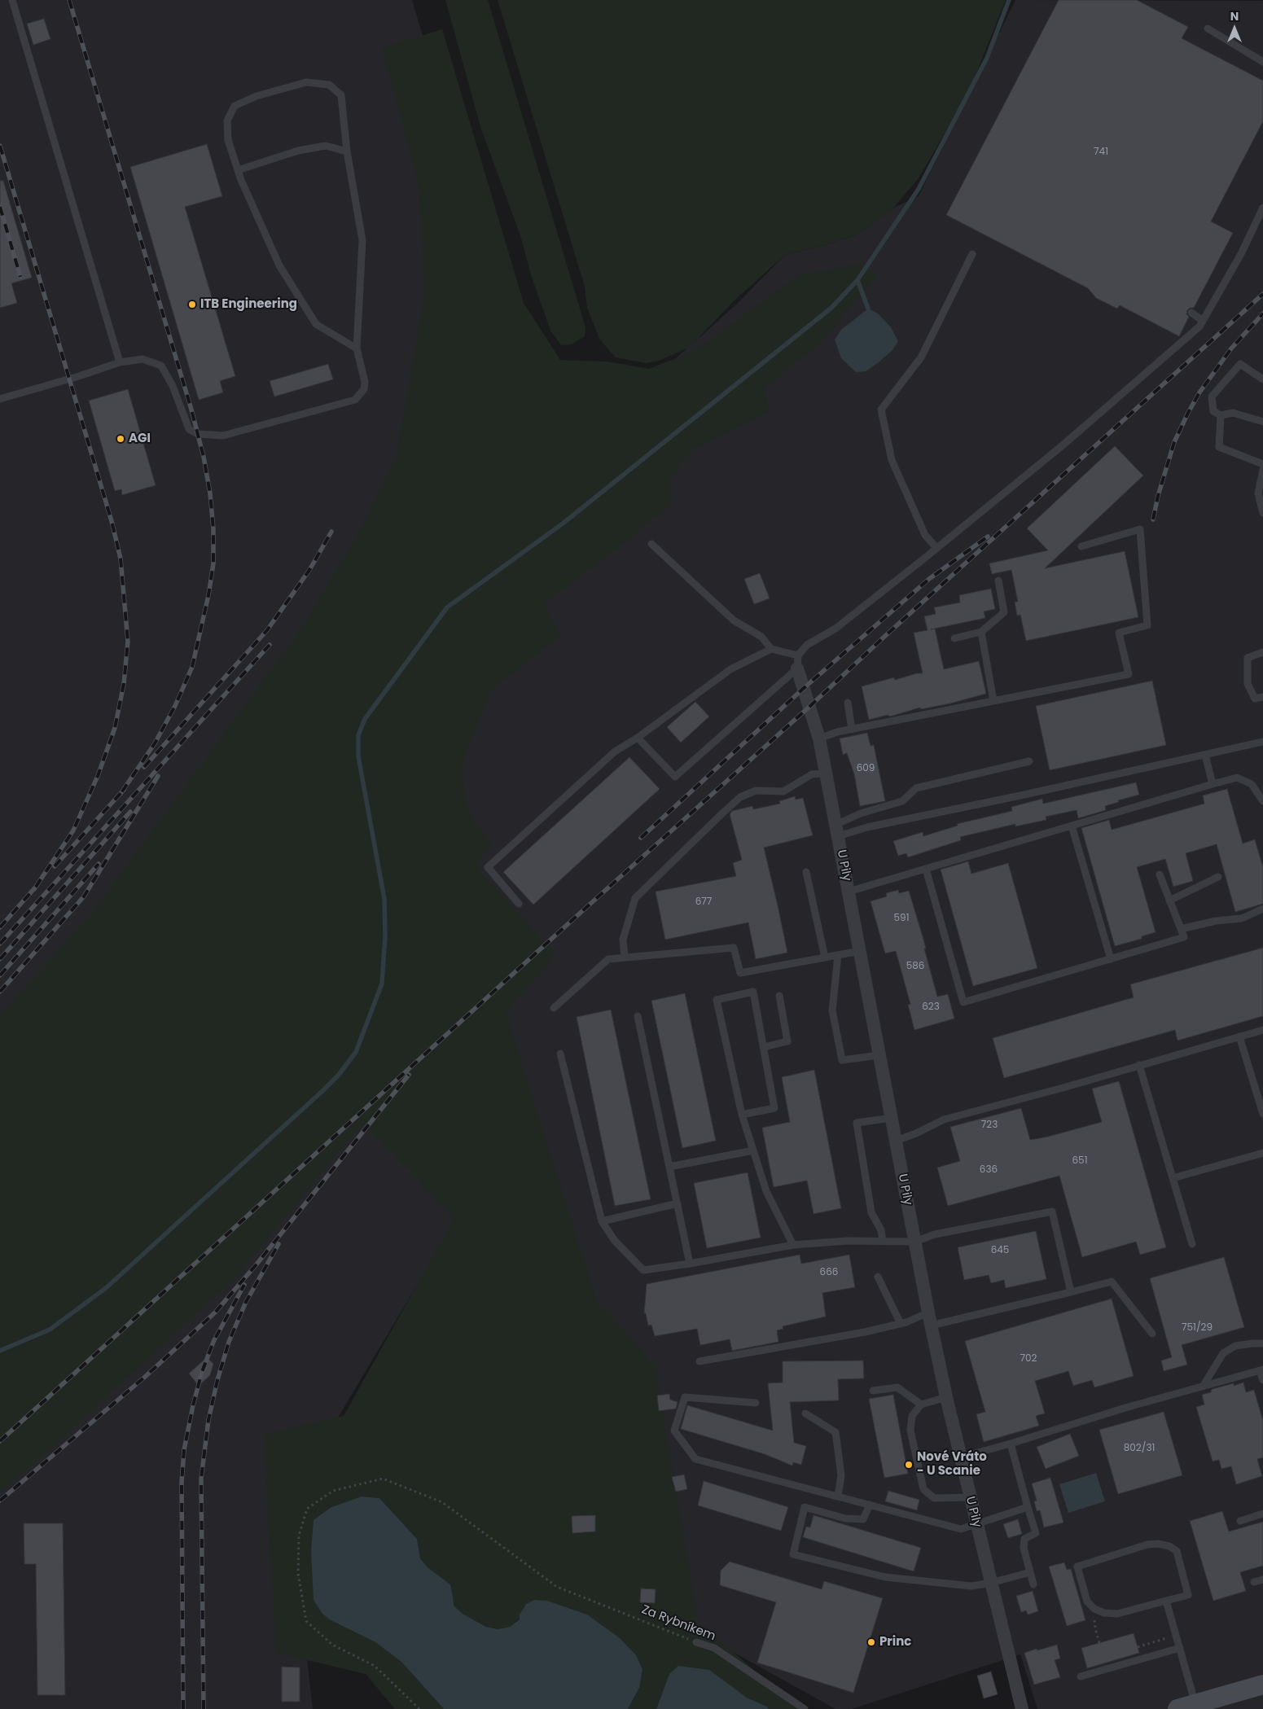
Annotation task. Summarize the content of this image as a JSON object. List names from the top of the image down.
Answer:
{
  "streets": {
    "street": ["U Pily"],
    "lane": ["Za Rybníkem"]
  },
  "places": [
    "ITB Engineering",
    "AGI",
    "Nové Vráto - U Scanie",
    "Princ"
  ],
  "house_numbers": [
    "741",
    "609",
    "677",
    "591",
    "586",
    "623",
    "723",
    "651",
    "636",
    "645",
    "666",
    "751/29",
    "702",
    "802/31"
  ],
  "north": "top"
}
